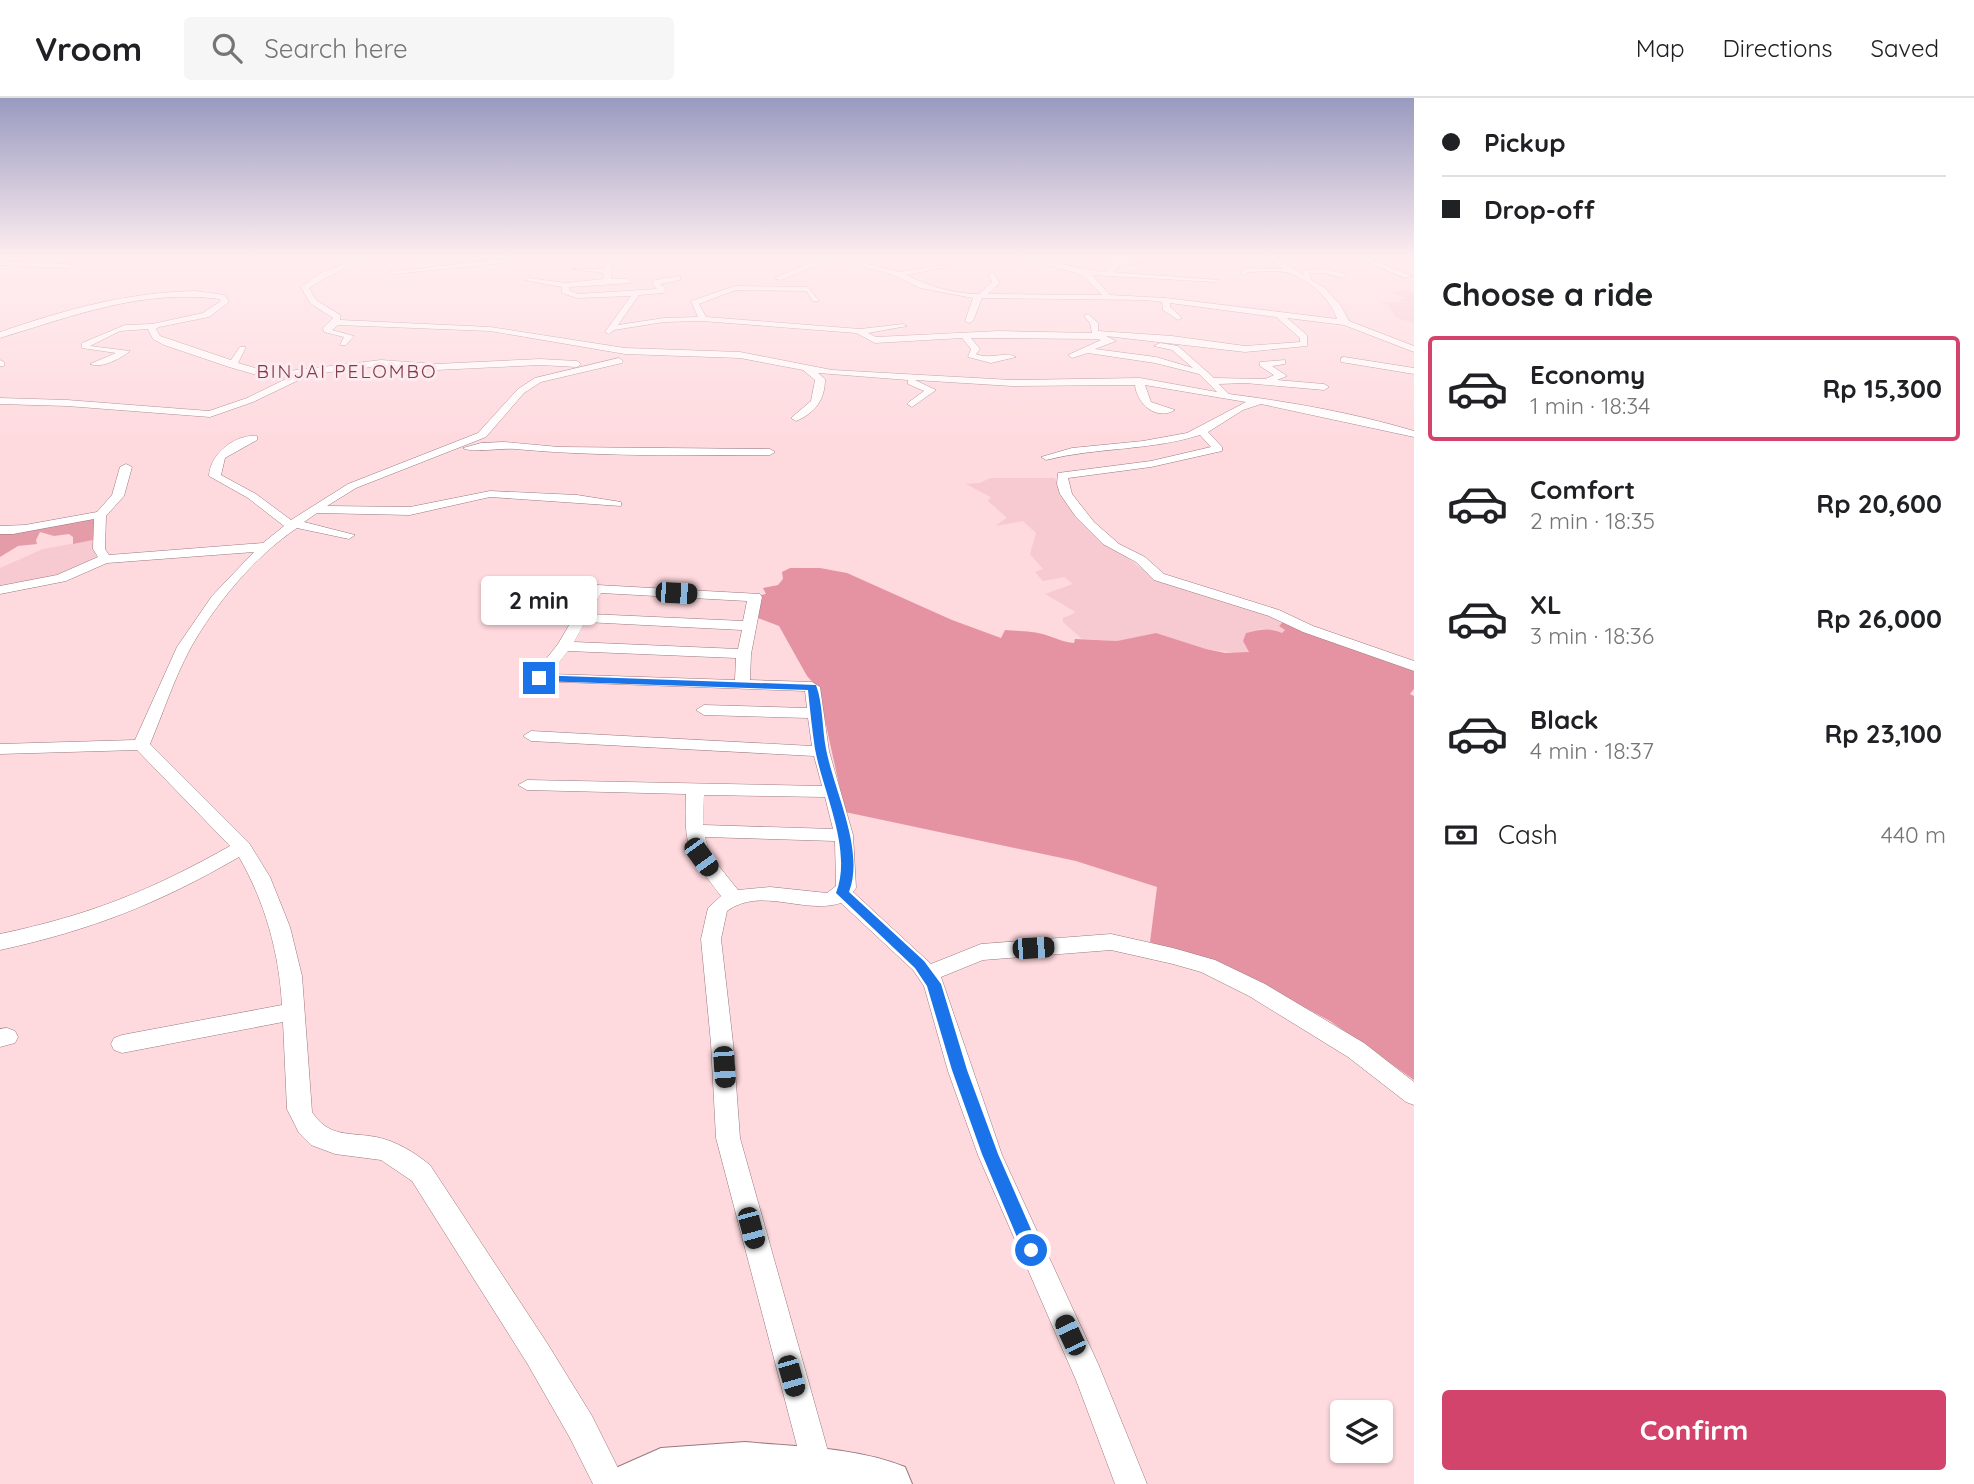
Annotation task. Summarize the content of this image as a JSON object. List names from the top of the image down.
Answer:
{
  "districts": ["BINJAI PELOMBO"],
  "page": {
    "header": "Vroom",
    "search": "Search here",
    "nav": ["Map", "Directions", "Saved"],
    "banner": ["Pickup", "Drop-off"],
    "heading": "Choose a ride",
    "list": [
      {
        "name": "Economy",
        "note": "1 min · 18:34",
        "value": "Rp 15,300"
      },
      {
        "name": "Comfort",
        "note": "2 min · 18:35",
        "value": "Rp 20,600"
      },
      {
        "name": "XL",
        "note": "3 min · 18:36",
        "value": "Rp 26,000"
      },
      {
        "name": "Black",
        "note": "4 min · 18:37",
        "value": "Rp 23,100"
      }
    ],
    "bubble": "2 min",
    "pay": ["Cash", "440 m"],
    "buttons": "Confirm"
  }
}
